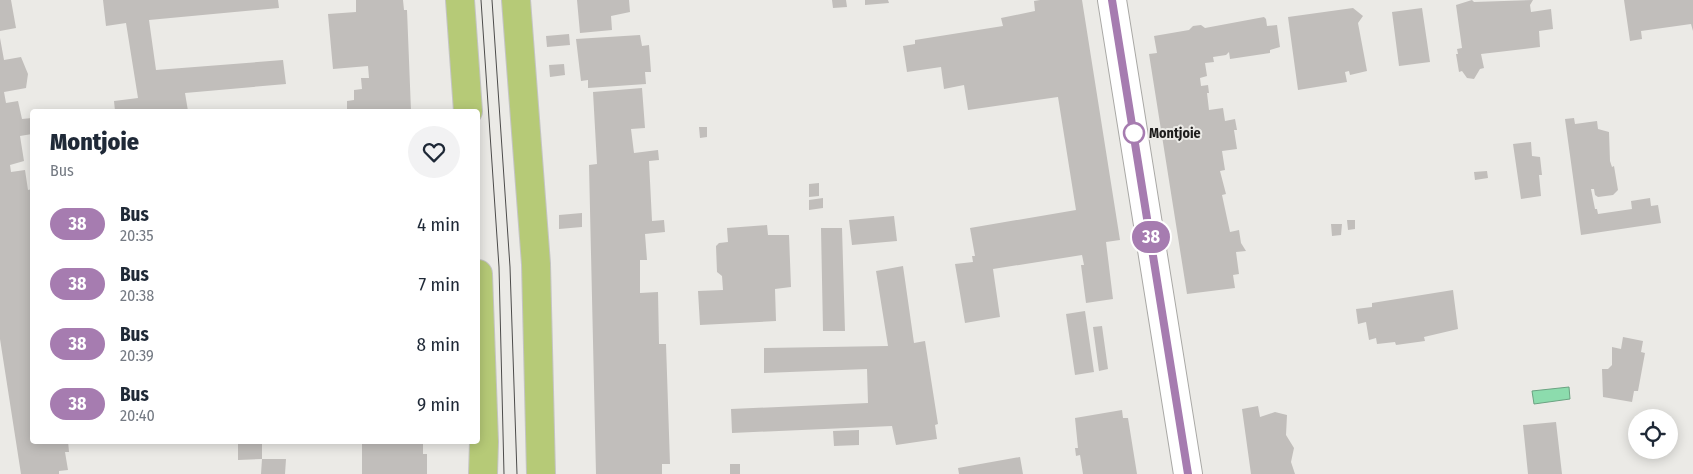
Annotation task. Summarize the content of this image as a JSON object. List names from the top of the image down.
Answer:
{
  "places": ["Montjoie"],
  "lines": ["bus line 38"],
  "page": {
    "on_map": "38",
    "heading": ["Montjoie", "Bus"],
    "list": [
      {
        "mark": "38",
        "name": "Bus",
        "note": "20:35",
        "value": "4 min"
      },
      {
        "mark": "38",
        "name": "Bus",
        "note": "20:38",
        "value": "7 min"
      },
      {
        "mark": "38",
        "name": "Bus",
        "note": "20:39",
        "value": "8 min"
      },
      {
        "mark": "38",
        "name": "Bus",
        "note": "20:40",
        "value": "9 min"
      }
    ]
  }
}
